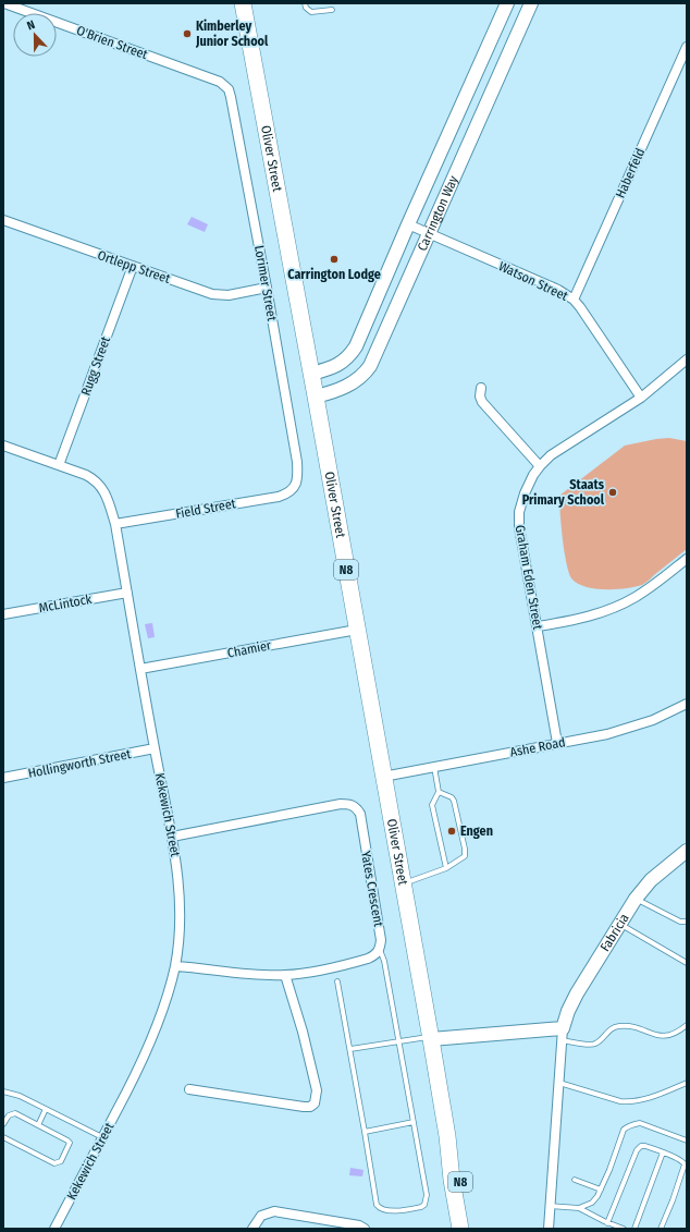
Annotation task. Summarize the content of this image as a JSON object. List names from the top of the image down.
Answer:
{
  "streets": {
    "highway": ["Oliver Street", "N8"],
    "street": [
      "O'Brien Street",
      "Haberfeld",
      "Carrington Way",
      "Ortlepp Street",
      "Watson Street",
      "Lorimer Street",
      "Rugg Street",
      "Field Street",
      "Graham Eden Street",
      "McLintock",
      "Chamier",
      "Ashe Road",
      "Hollingworth Street",
      "Kekewich Street",
      "Yates Crescent",
      "Fabricia"
    ]
  },
  "crossings": [
    ["O'Brien Street", "Lorimer Street"],
    ["Oliver Street", "Carrington Way"],
    ["Oliver Street", "Chamier"],
    ["Oliver Street", "Ashe Road"],
    ["Haberfeld", "Watson Street"],
    ["Carrington Way", "Watson Street"],
    ["Ortlepp Street", "Lorimer Street"],
    ["Ortlepp Street", "Rugg Street"],
    ["Watson Street", "Graham Eden Street"],
    ["Lorimer Street", "Field Street"],
    ["Rugg Street", "Kekewich Street"],
    ["Field Street", "Kekewich Street"],
    ["Graham Eden Street", "Ashe Road"],
    ["McLintock", "Kekewich Street"],
    ["Chamier", "Kekewich Street"],
    ["Hollingworth Street", "Kekewich Street"],
    ["Kekewich Street", "Yates Crescent"]
  ],
  "places": [
    "Kimberley Junior School",
    "Carrington Lodge",
    "Staats Primary School",
    "Engen"
  ],
  "north": "top"
}
